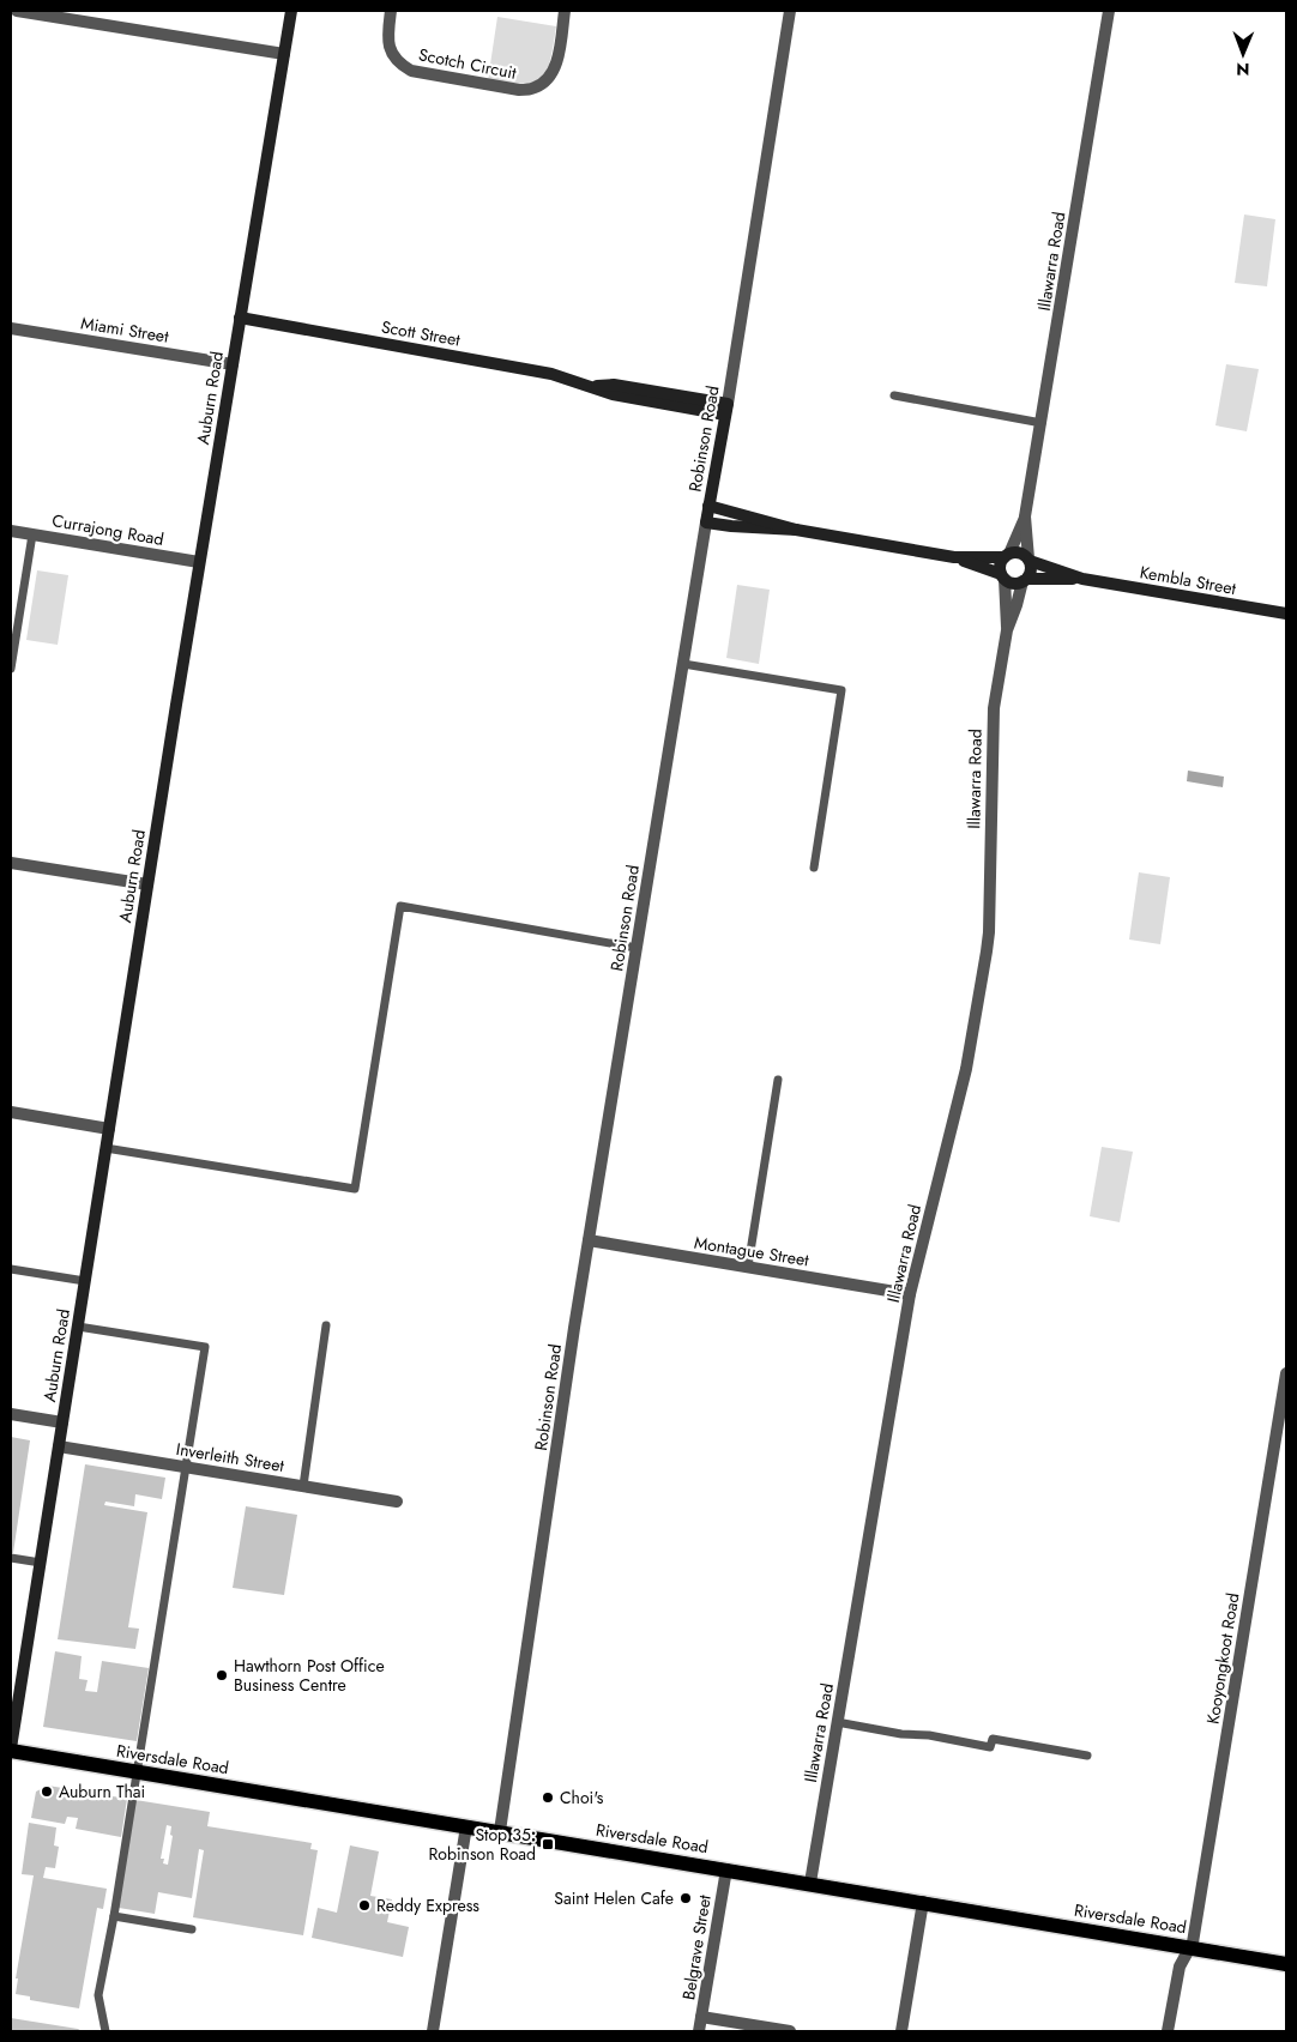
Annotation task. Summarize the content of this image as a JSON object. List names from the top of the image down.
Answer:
{
  "streets": {
    "main road": [
      "Scott Street",
      "Auburn Road",
      "Robinson Road",
      "Kembla Street",
      "Riversdale Road"
    ],
    "street": [
      "Scotch Circuit",
      "Illawarra Road",
      "Miami Street",
      "Currajong Road",
      "Montague Street",
      "Inverleith Street",
      "Kooyongkoot Road",
      "Belgrave Street"
    ]
  },
  "crossings": [
    ["Illawarra Road", "Kembla Street"],
    ["Illawarra Road", "Montague Street"],
    ["Illawarra Road", "Riversdale Road"],
    ["Miami Street", "Auburn Road"],
    ["Scott Street", "Auburn Road"],
    ["Scott Street", "Robinson Road"],
    ["Auburn Road", "Currajong Road"],
    ["Auburn Road", "Inverleith Street"],
    ["Auburn Road", "Riversdale Road"],
    ["Robinson Road", "Montague Street"],
    ["Robinson Road", "Riversdale Road"],
    ["Kooyongkoot Road", "Riversdale Road"],
    ["Riversdale Road", "Belgrave Street"]
  ],
  "places": {
    "other": [
      "Hawthorn Post Office Business Centre",
      "Auburn Thai",
      "Choi's",
      "Saint Helen Cafe",
      "Reddy Express"
    ],
    "transit": ["Stop 35: Robinson Road"]
  },
  "north": "bottom"
}
